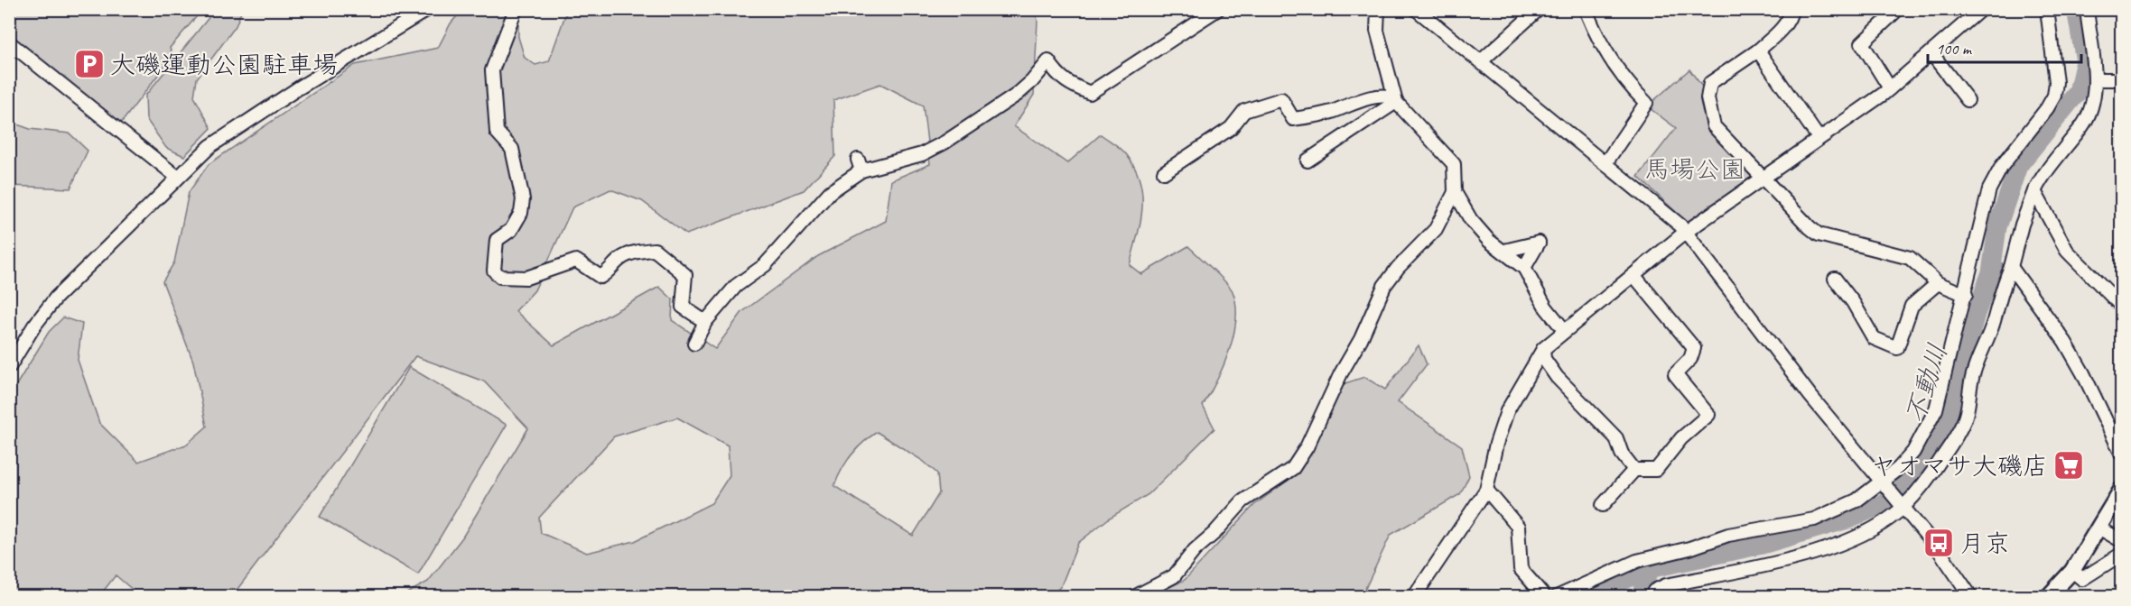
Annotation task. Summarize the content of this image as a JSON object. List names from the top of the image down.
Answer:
{
  "water": ["不動川"],
  "parks": ["馬場公園"],
  "places": {
    "parking": ["大磯運動公園駐車場"],
    "supermarket": ["ヤオマサ大磯店"],
    "bus stop": ["月京"]
  },
  "scale_bar": "100 m"
}
